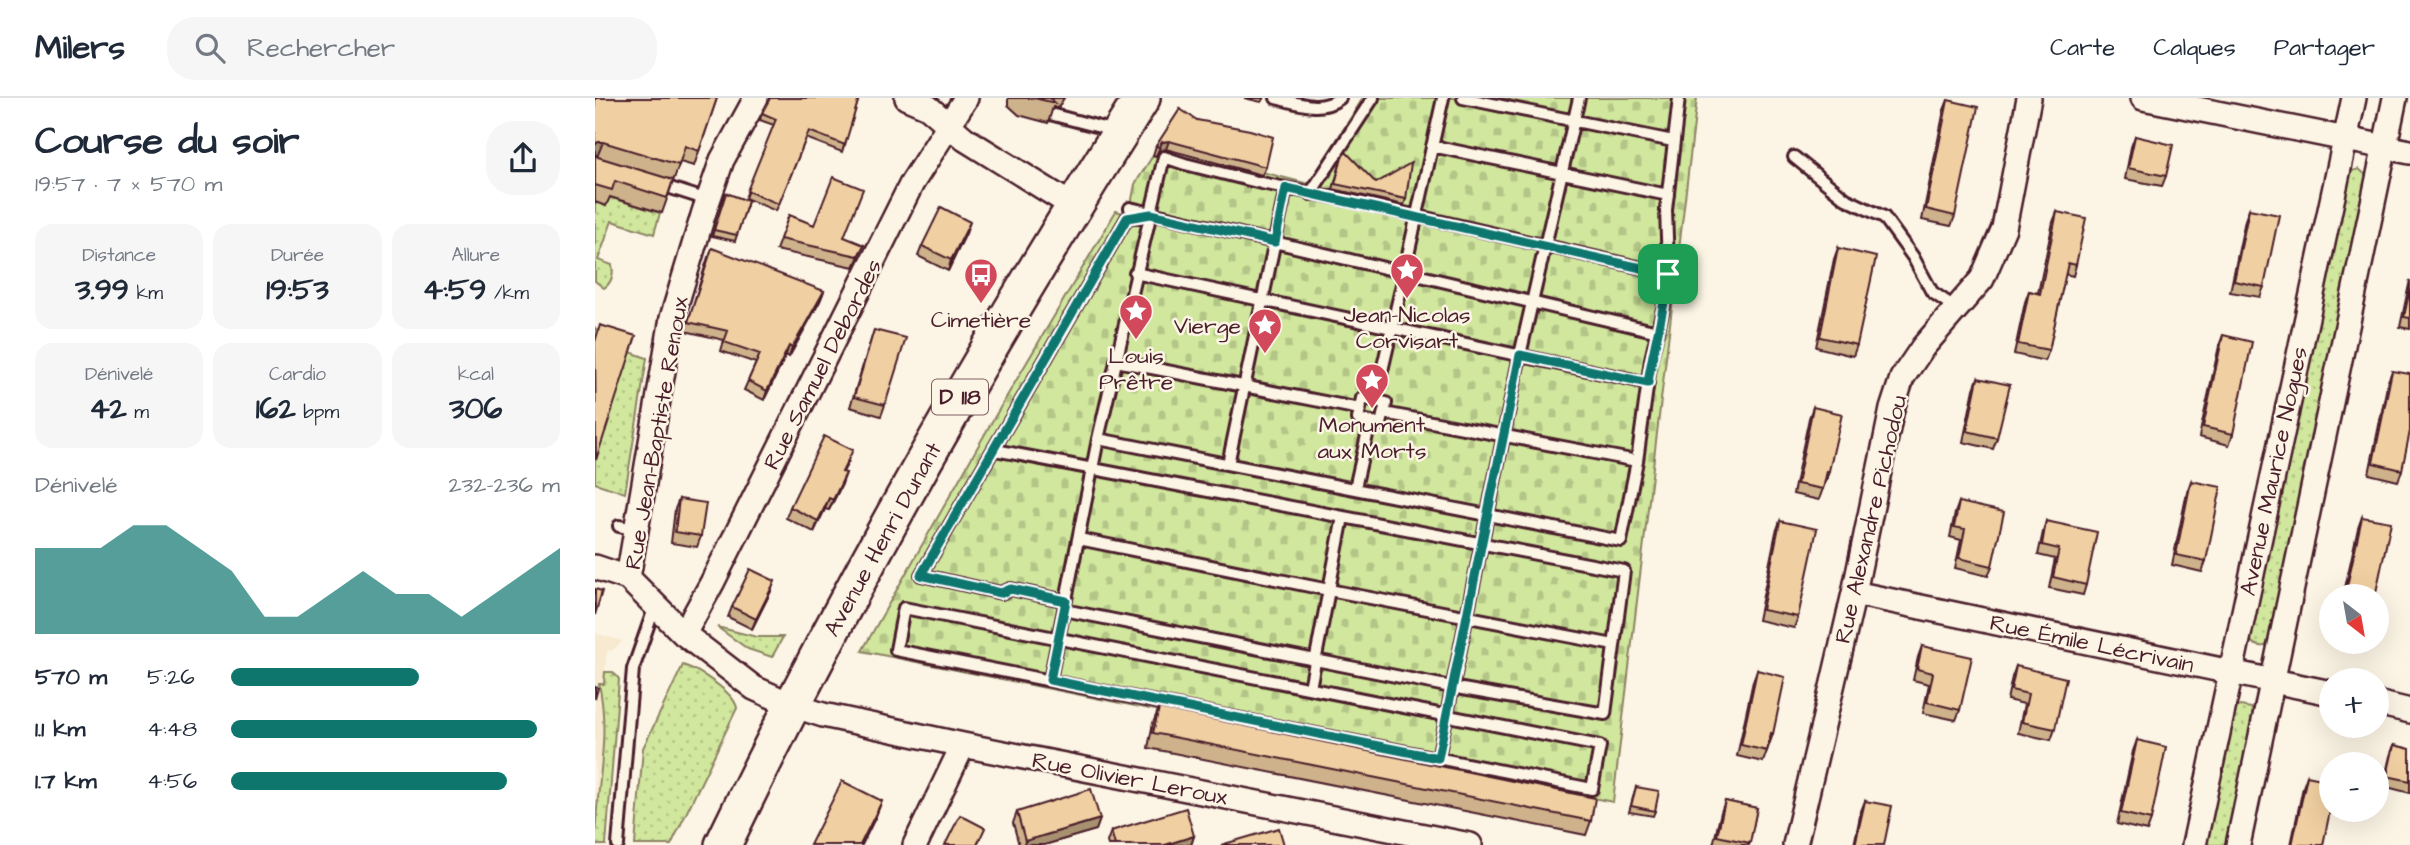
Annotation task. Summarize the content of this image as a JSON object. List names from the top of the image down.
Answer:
{
  "streets": {
    "main road": ["D 118", "Avenue Henri Dunant"],
    "street": [
      "Rue Samuel Debordes",
      "Rue Jean-Baptiste Renoux",
      "Avenue Maurice Nogues",
      "Rue Alexandre Pichodou",
      "Rue Émile Lécrivain",
      "Rue Olivier Leroux"
    ]
  },
  "crossings": [
    ["Rue Samuel Debordes", "Rue Jean-Baptiste Renoux"],
    ["Rue Jean-Baptiste Renoux", "Avenue Henri Dunant"],
    ["Rue Jean-Baptiste Renoux", "Rue Olivier Leroux"],
    ["Avenue Maurice Nogues", "Rue Émile Lécrivain"],
    ["Rue Alexandre Pichodou", "Rue Émile Lécrivain"],
    ["Avenue Henri Dunant", "Rue Olivier Leroux"]
  ],
  "places": {
    "place": [
      "Jean-Nicolas Corvisart",
      "Louis Prêtre",
      "Vierge",
      "Monument aux Morts"
    ],
    "bus stop": ["Cimetière"]
  },
  "north": "bottom right",
  "page": {
    "header": "Milers",
    "search": "Rechercher",
    "nav": ["Carte", "Calques", "Partager"],
    "heading": ["Course du soir", "19:57 · 7 × 570 m"],
    "stats": [
      ["Distance", "3.99 km"],
      ["Durée", "19:53"],
      ["Allure", "4:59 /km"],
      ["Dénivelé", "42 m"],
      ["Cardio", "162 bpm"],
      ["kcal", "306"]
    ],
    "chart": ["Dénivelé", "232–236 m"],
    "map_buttons": ["+", "−"],
    "list": [
      {
        "name": "570 m",
        "note": "5:26"
      },
      {
        "name": "1.1 km",
        "note": "4:48"
      },
      {
        "name": "1.7 km",
        "note": "4:56"
      }
    ]
  }
}
